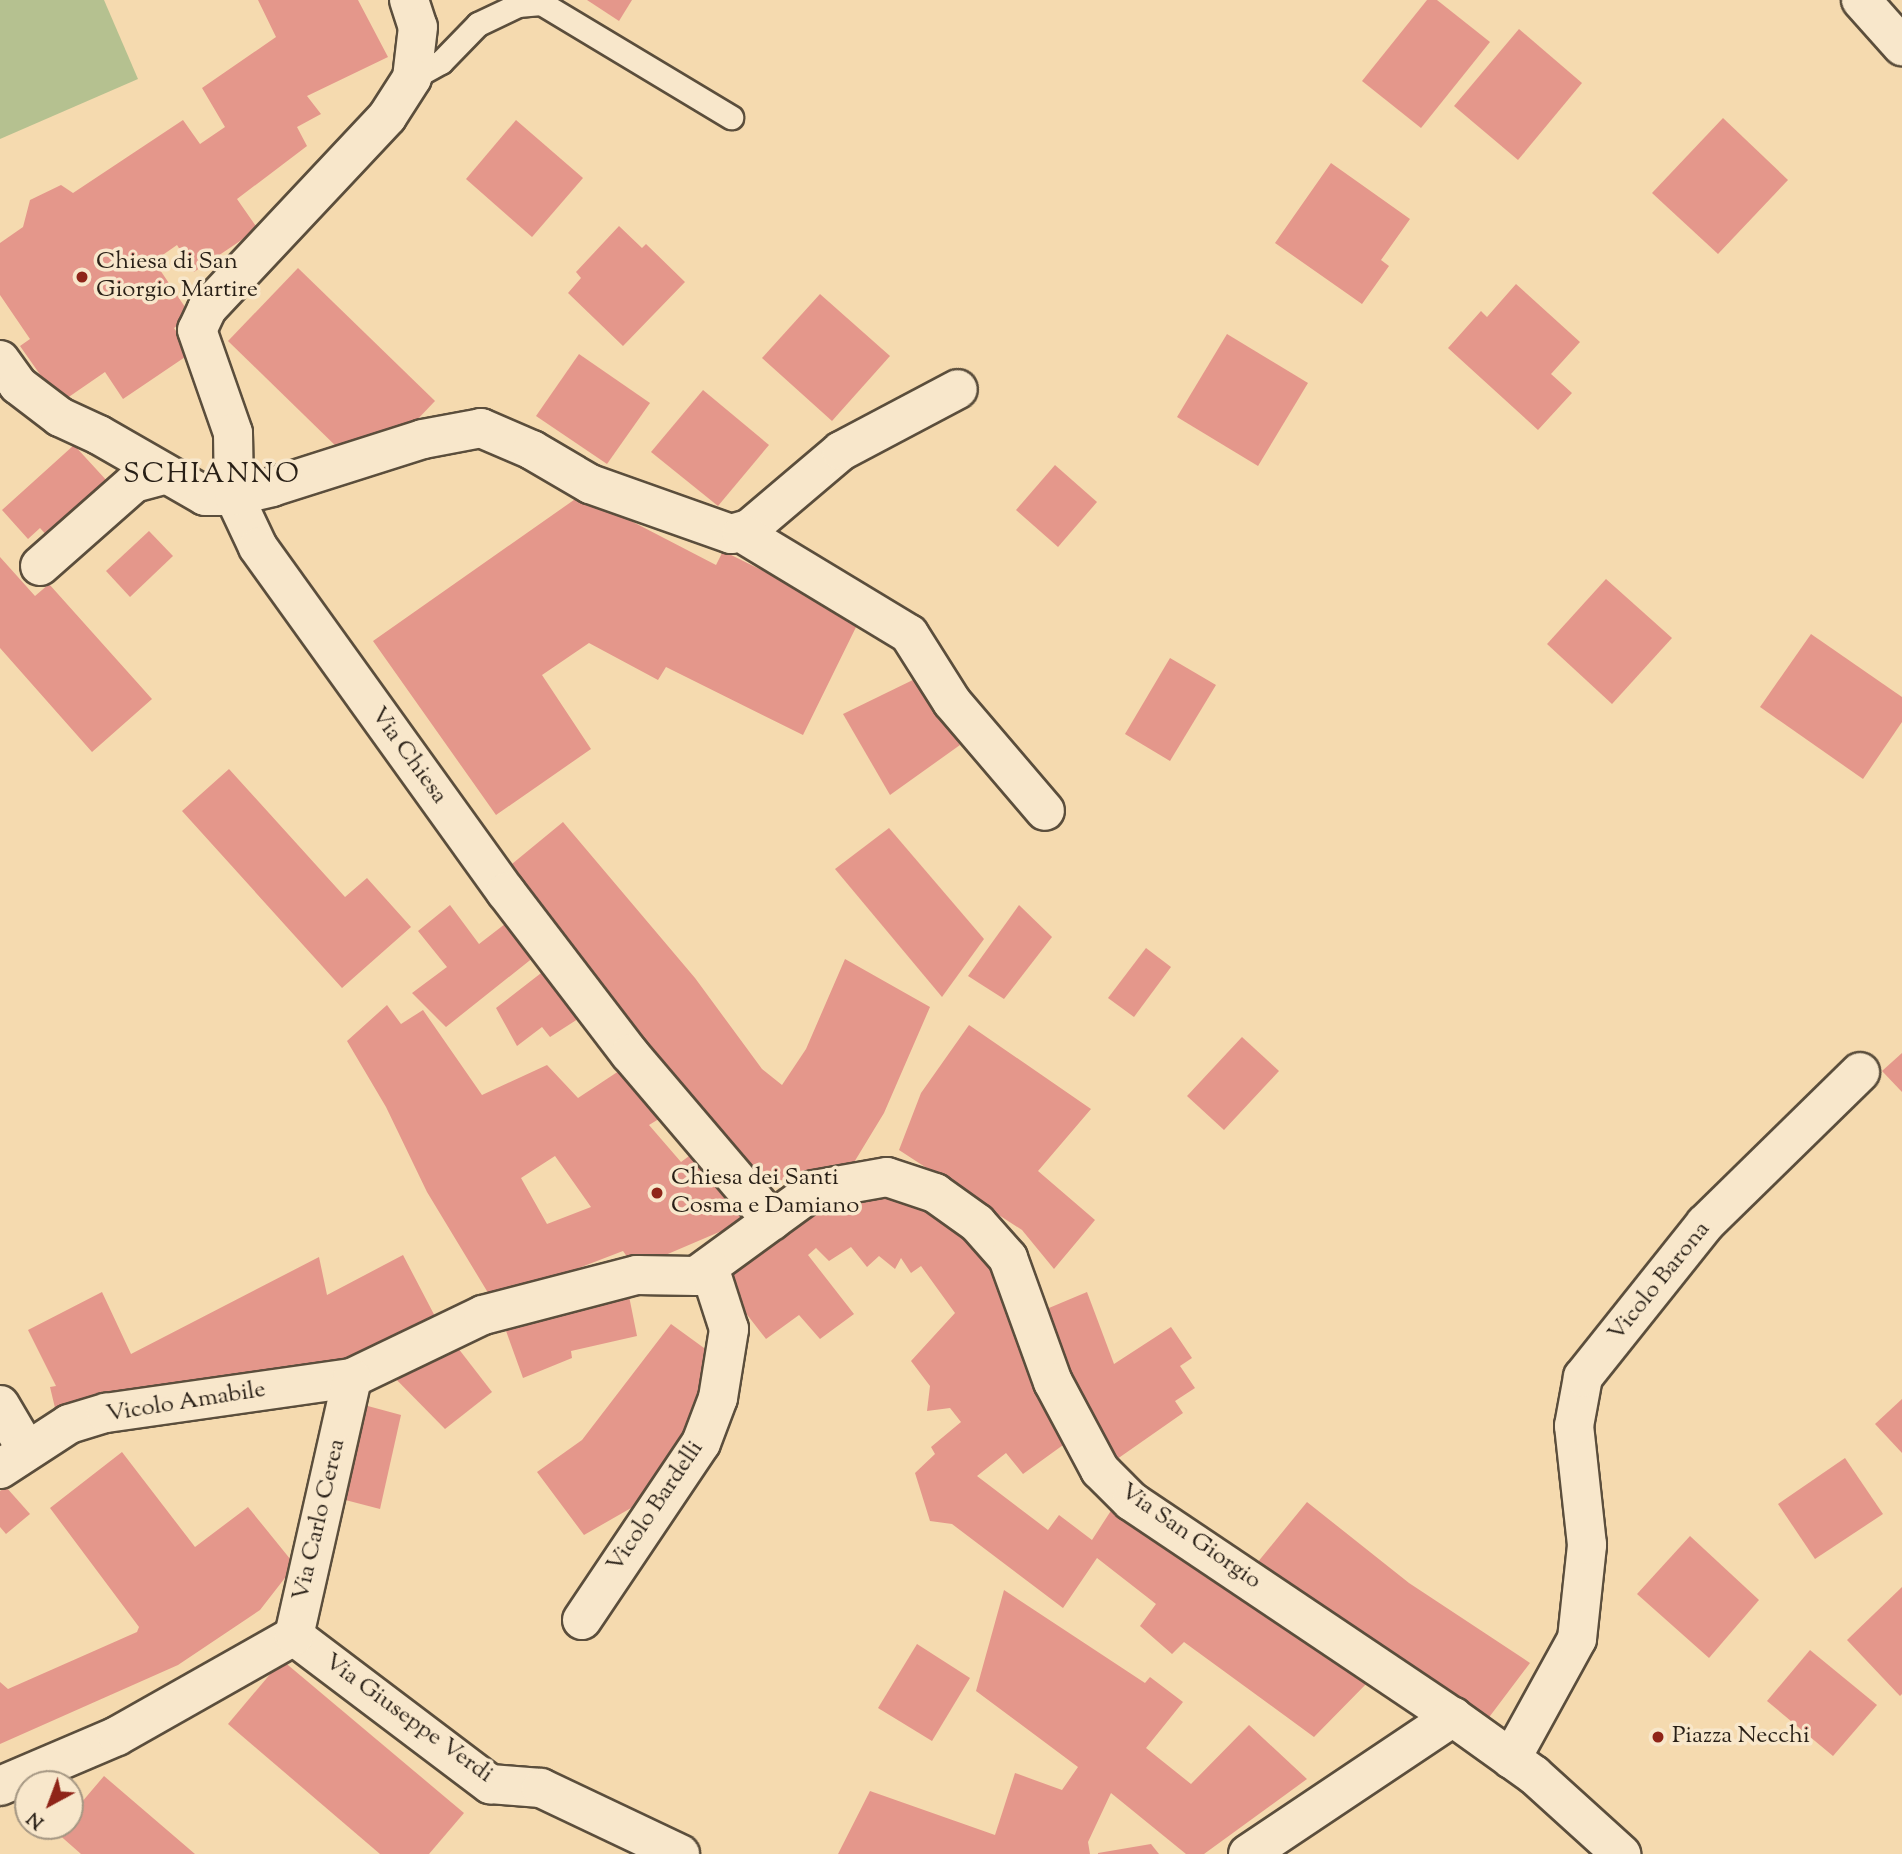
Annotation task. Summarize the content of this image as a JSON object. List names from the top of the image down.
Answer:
{
  "streets": {
    "street": [
      "Via Chiesa",
      "Vicolo Barona",
      "Vicolo Amabile",
      "Vicolo Bardelli",
      "Via Carlo Cerea",
      "Via San Giorgio",
      "Via Giuseppe Verdi"
    ]
  },
  "crossings": [
    ["Via Chiesa", "Via San Giorgio"],
    ["Vicolo Barona", "Via San Giorgio"],
    ["Vicolo Amabile", "Via Carlo Cerea"],
    ["Vicolo Bardelli", "Via San Giorgio"],
    ["Via Carlo Cerea", "Via Giuseppe Verdi"]
  ],
  "districts": ["SCHIANNO"],
  "places": ["Chiesa di San Giorgio Martire", "Chiesa dei Santi Cosma e Damiano", "Piazza Necchi"],
  "north": "bottom left"
}
